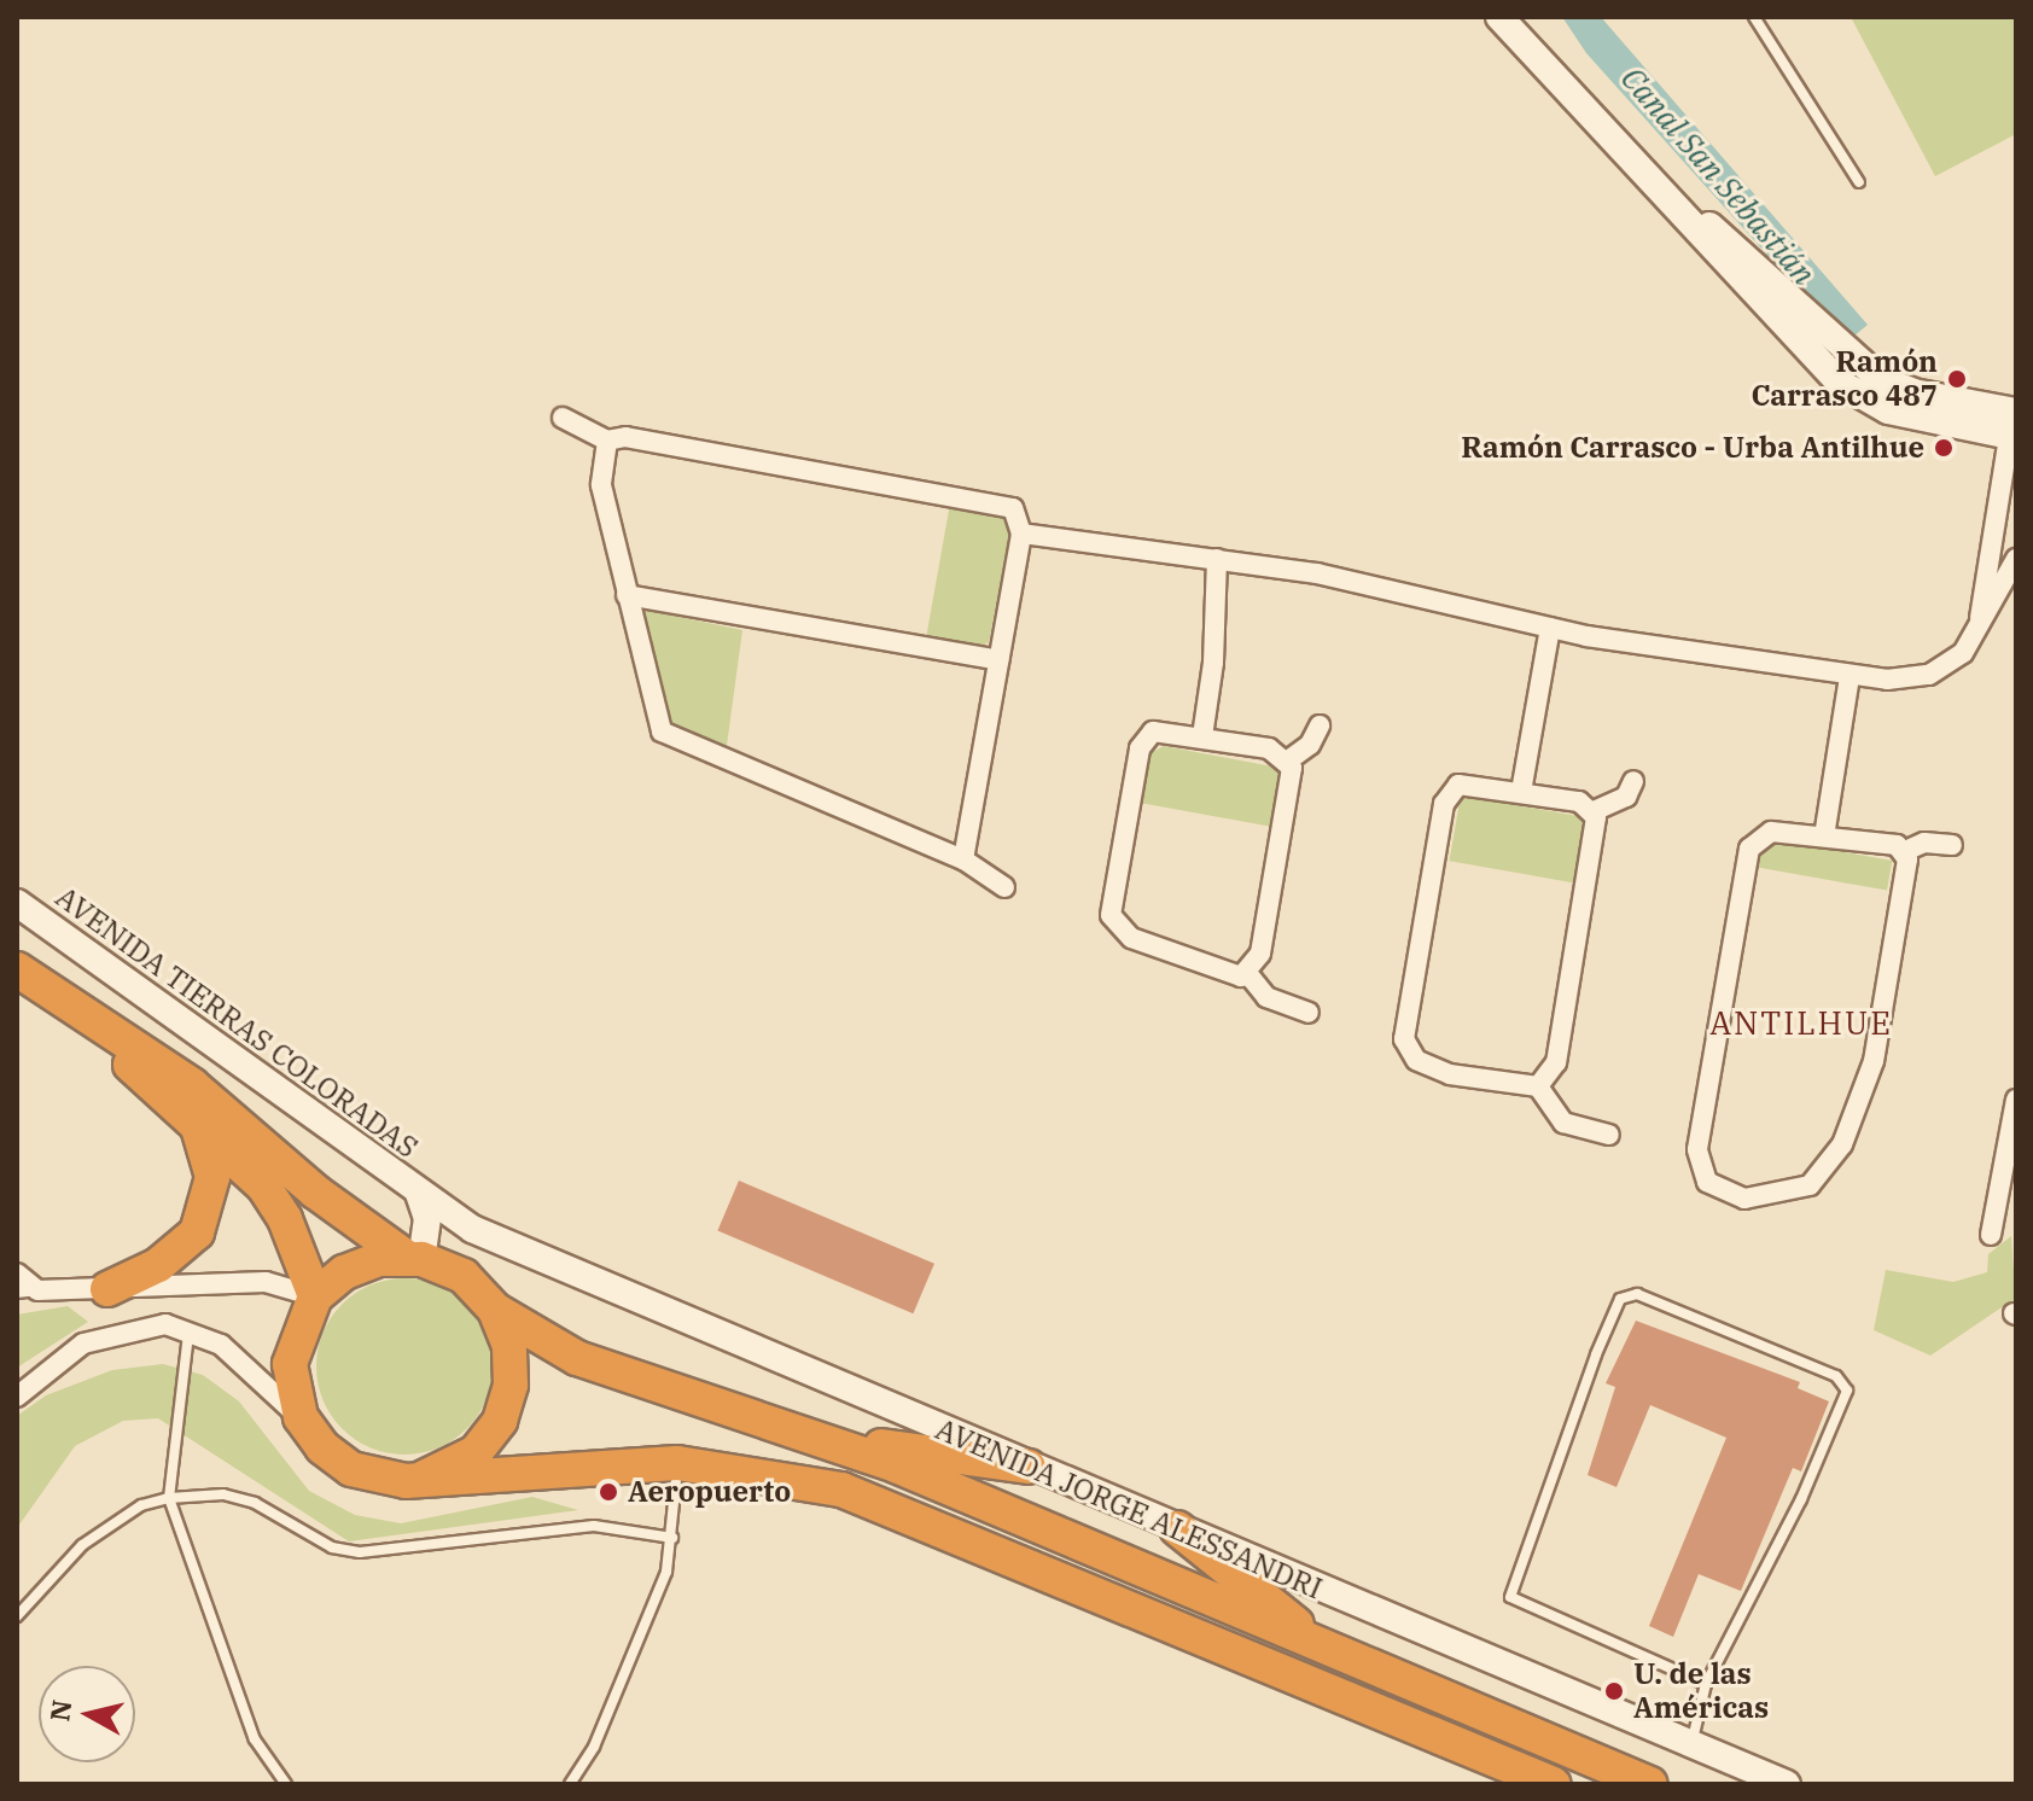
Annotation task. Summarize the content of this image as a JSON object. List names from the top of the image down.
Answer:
{
  "streets": {
    "highway": ["AVENIDA JORGE ALESSANDRI"],
    "street": ["AVENIDA TIERRAS COLORADAS"]
  },
  "crossings": [
    ["AVENIDA TIERRAS COLORADAS", "AVENIDA JORGE ALESSANDRI"]
  ],
  "districts": ["ANTILHUE"],
  "water": ["Canal San Sebastián"],
  "places": [
    "Ramón Carrasco 487",
    "Ramón Carrasco - Urba Antilhue",
    "Aeropuerto",
    "U. de las Américas"
  ],
  "north": "left"
}
